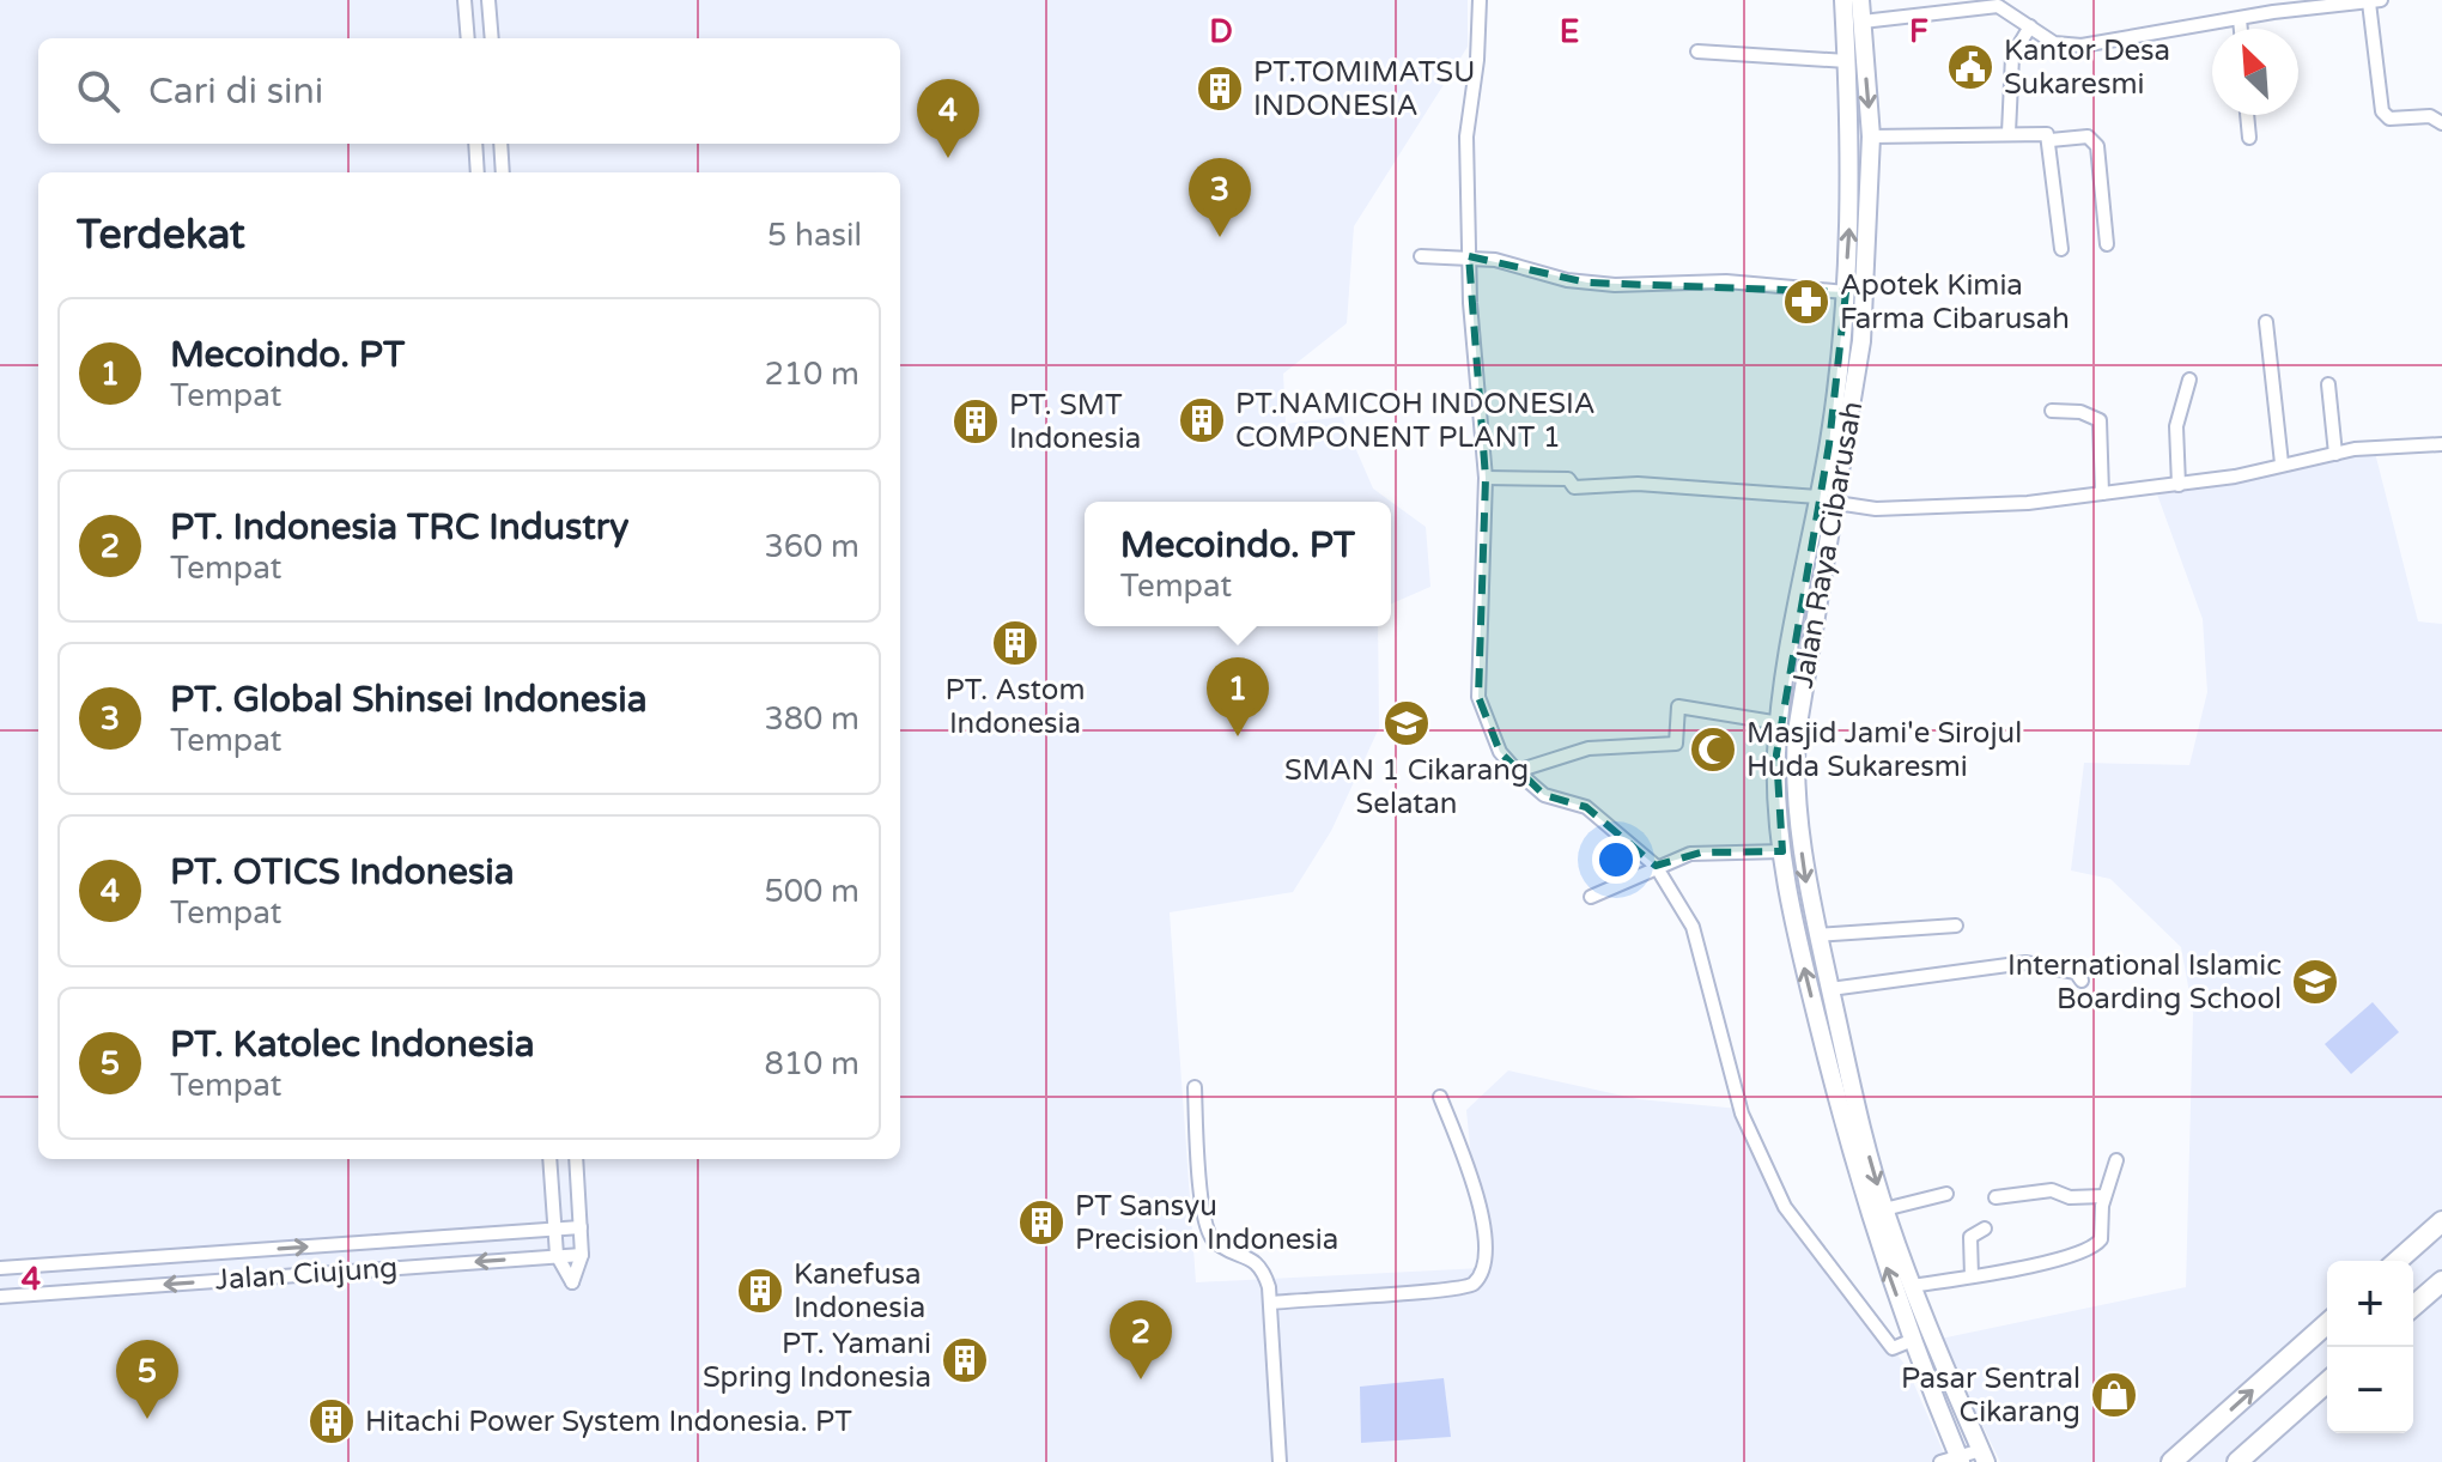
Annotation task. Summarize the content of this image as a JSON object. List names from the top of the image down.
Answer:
{
  "streets": {
    "street": ["Jalan Raya Cibarusah", "Jalan Ciujung"]
  },
  "places": {
    "public building": ["Kantor Desa Sukaresmi"],
    "building": [
      "PT.TOMIMATSU INDONESIA",
      "PT.NAMICOH INDONESIA COMPONENT PLANT 1",
      "PT. SMT Indonesia",
      "PT. Astom Indonesia",
      "PT Sansyu Precision Indonesia",
      "Kanefusa Indonesia",
      "PT. Yamani Spring Indonesia",
      "Hitachi Power System Indonesia. PT"
    ],
    "pharmacy": ["Apotek Kimia Farma Cibarusah"],
    "school or university": ["SMAN 1 Cikarang Selatan", "International Islamic Boarding School"],
    "mosque": ["Masjid Jami'e Sirojul Huda Sukaresmi"],
    "shop": ["Pasar Sentral Cikarang"]
  },
  "north": "top left",
  "page": {
    "search": "Cari di sini",
    "pins": [
      "4",
      "3",
      "1",
      "2",
      "5"
    ],
    "heading": ["Terdekat", "5 hasil"],
    "list": [
      {
        "mark": "1",
        "name": "Mecoindo. PT",
        "note": "Tempat",
        "value": "210 m"
      },
      {
        "mark": "2",
        "name": "PT. Indonesia TRC Industry",
        "note": "Tempat",
        "value": "360 m"
      },
      {
        "mark": "3",
        "name": "PT. Global Shinsei Indonesia",
        "note": "Tempat",
        "value": "380 m"
      },
      {
        "mark": "4",
        "name": "PT. OTICS Indonesia",
        "note": "Tempat",
        "value": "500 m"
      },
      {
        "mark": "5",
        "name": "PT. Katolec Indonesia",
        "note": "Tempat",
        "value": "810 m"
      }
    ],
    "popup": ["Mecoindo. PT", "Tempat"],
    "map_buttons": ["+", "−"]
  },
  "grid": {
    "columns": ["D", "E", "F"],
    "rows": ["4"]
  }
}
